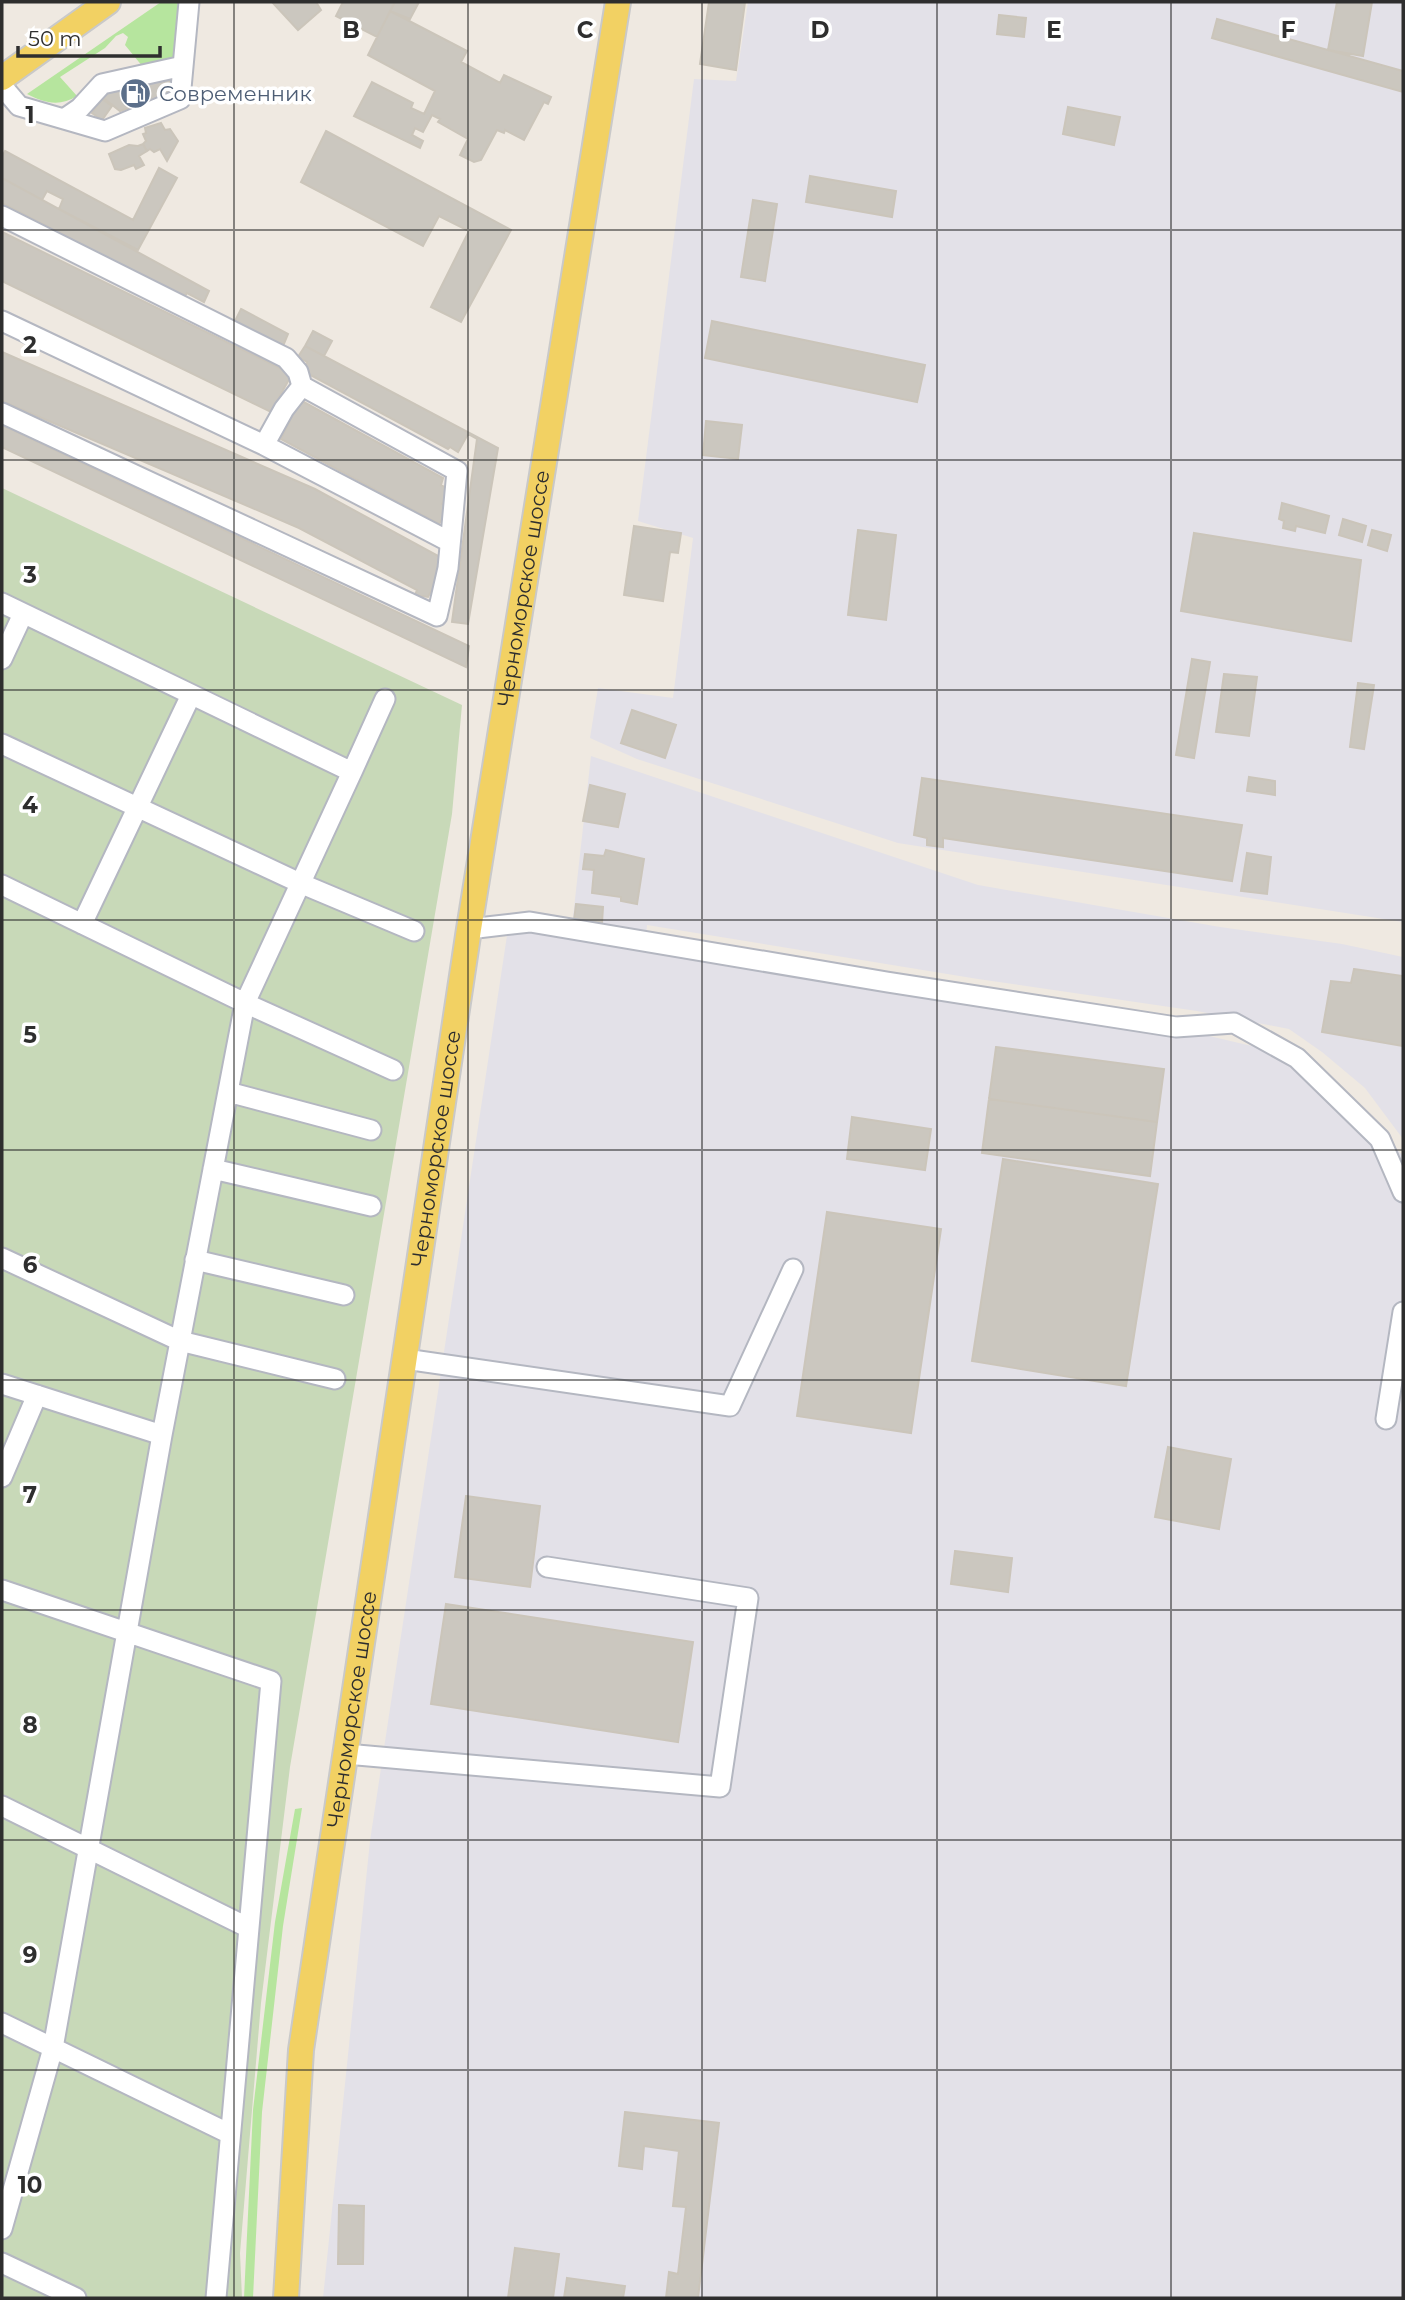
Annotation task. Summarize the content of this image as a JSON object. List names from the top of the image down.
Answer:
{
  "streets": {
    "main road": ["Черноморское шоссе"]
  },
  "places": {
    "fuel station": ["Современник"]
  },
  "scale_bar": "50 m",
  "grid": {
    "columns": [
      "B",
      "C",
      "D",
      "E",
      "F"
    ],
    "rows": [
      "1",
      "2",
      "3",
      "4",
      "5",
      "6",
      "7",
      "8",
      "9",
      "10"
    ]
  }
}
